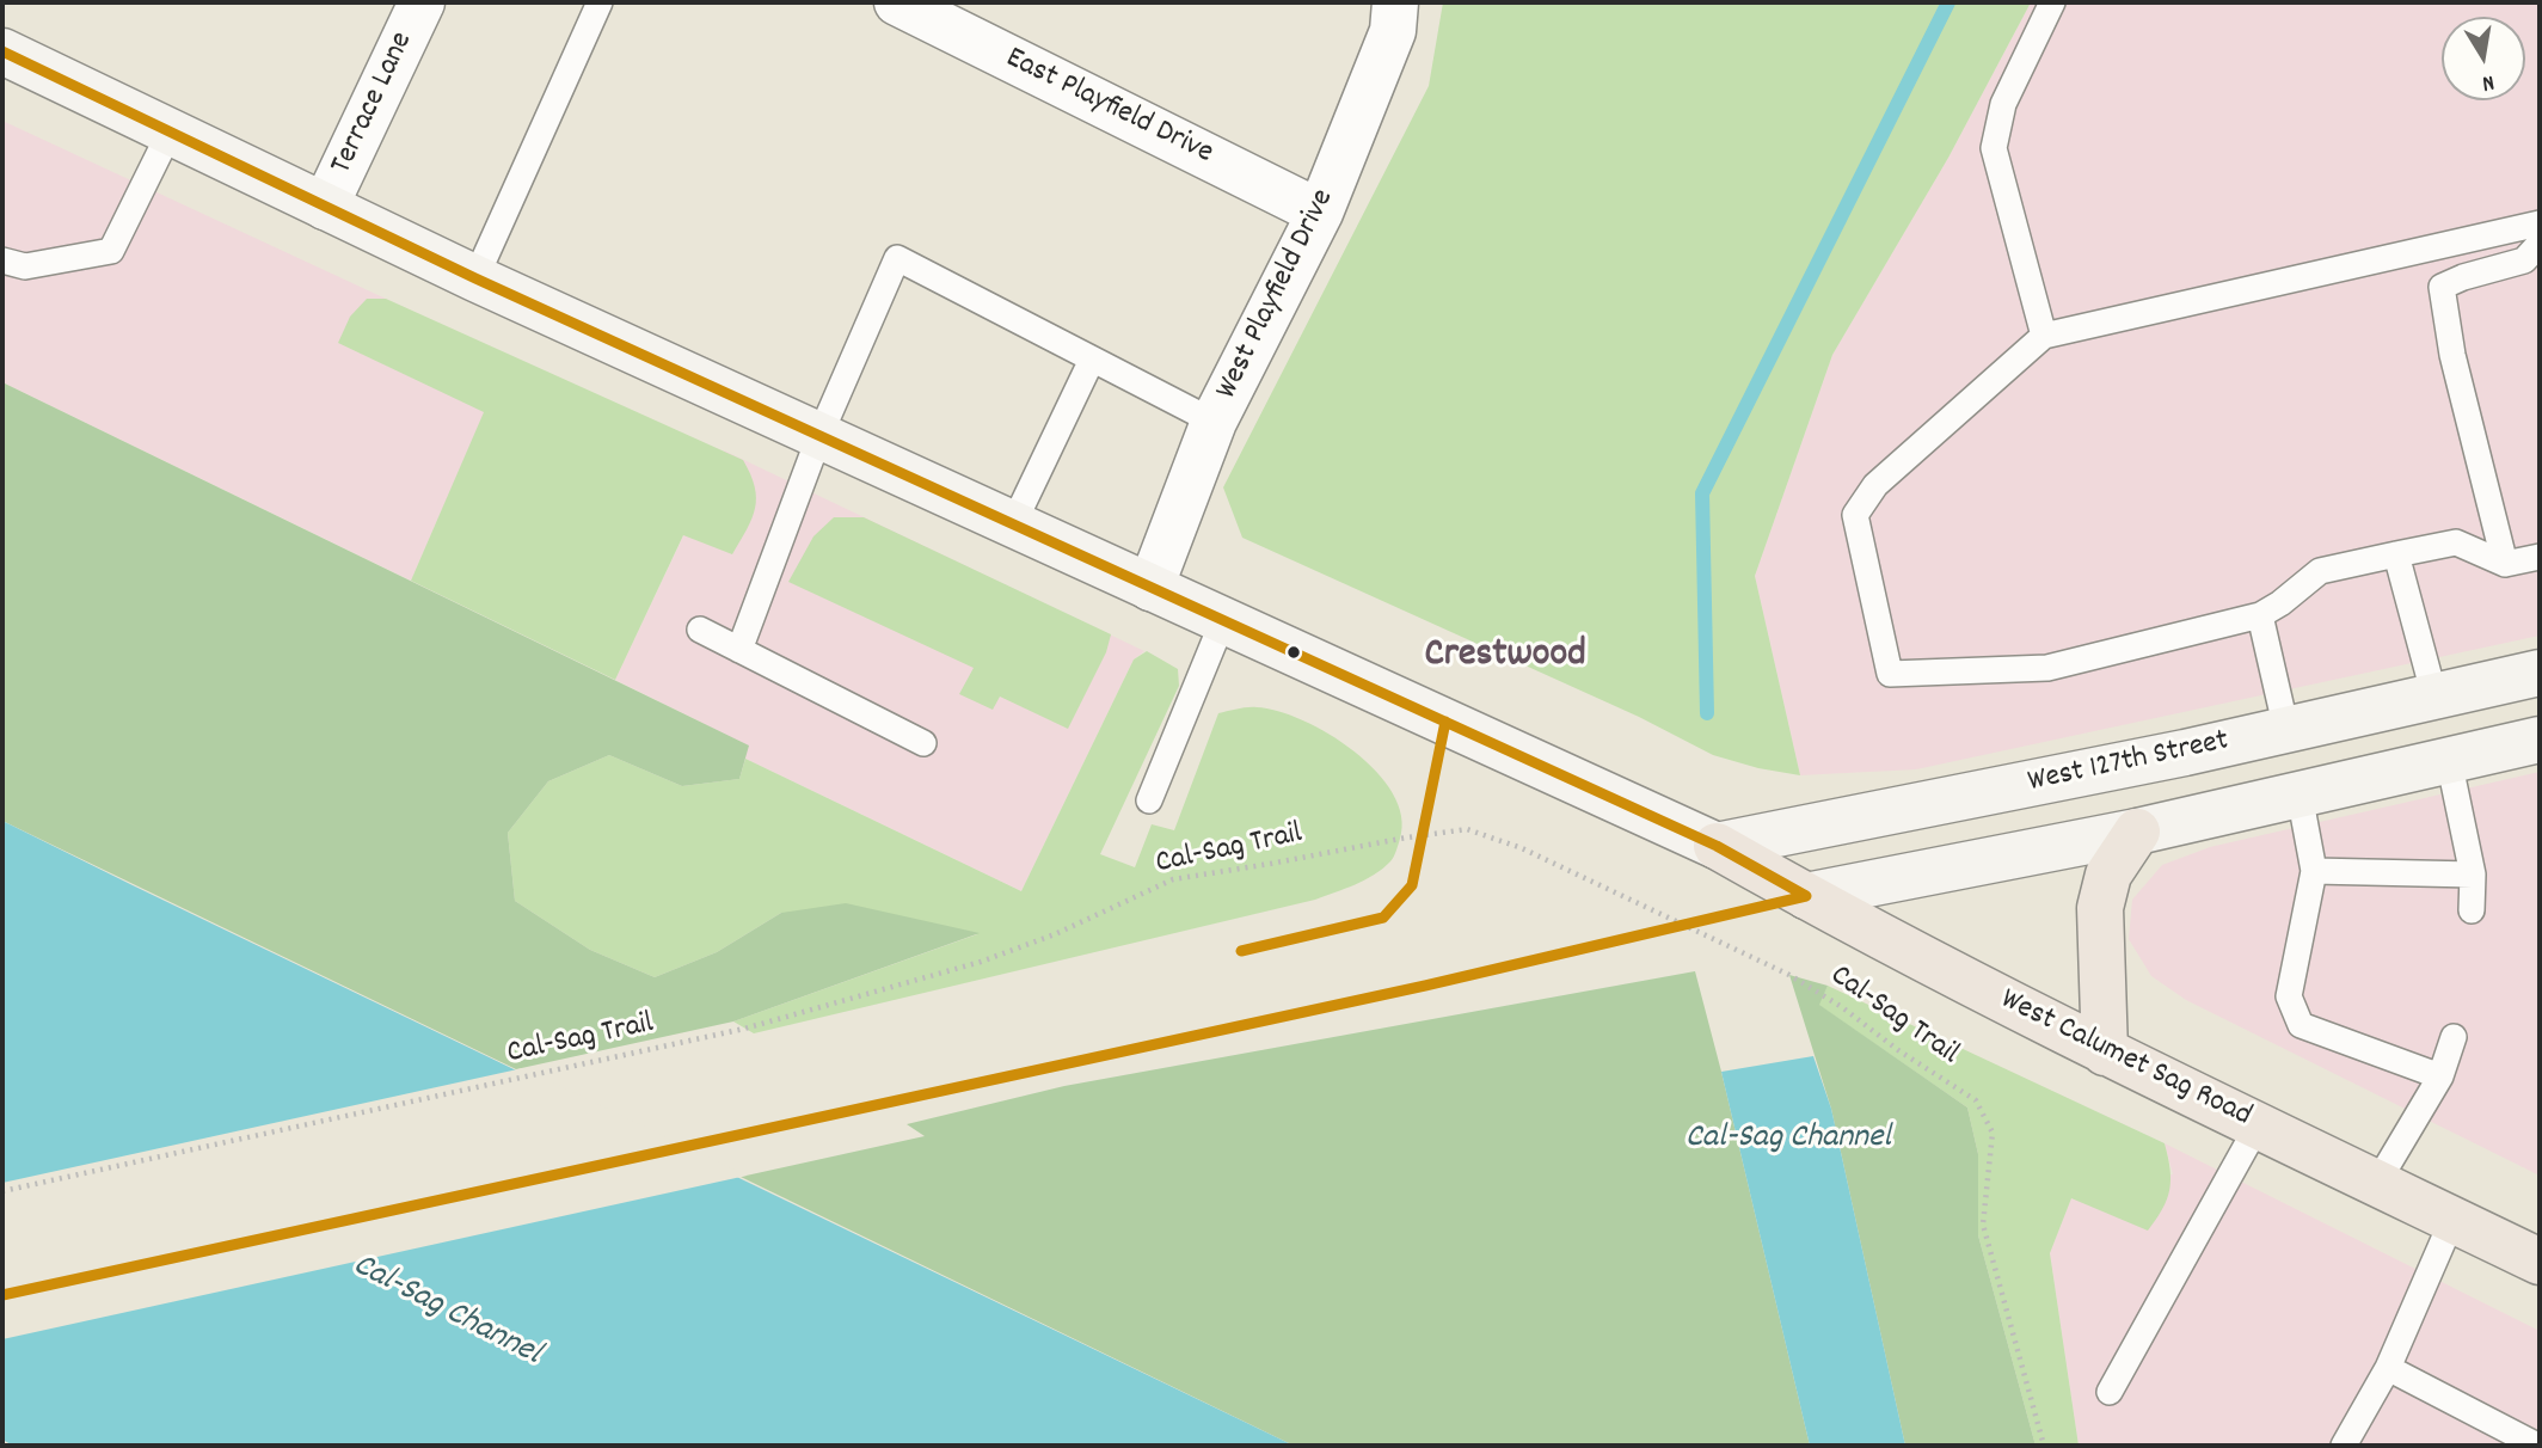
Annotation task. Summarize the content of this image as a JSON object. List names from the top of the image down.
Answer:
{
  "streets": {
    "main road": ["West 127th Street", "West Calumet Sag Road"],
    "street": ["Terrace Lane", "East Playfield Drive", "West Playfield Drive"],
    "path": ["Cal-Sag Trail"]
  },
  "crossings": [
    ["East Playfield Drive", "West Playfield Drive"],
    ["West 127th Street", "West Calumet Sag Road"]
  ],
  "districts": ["Crestwood"],
  "water": ["Cal-Sag Channel"],
  "north": "bottom"
}
